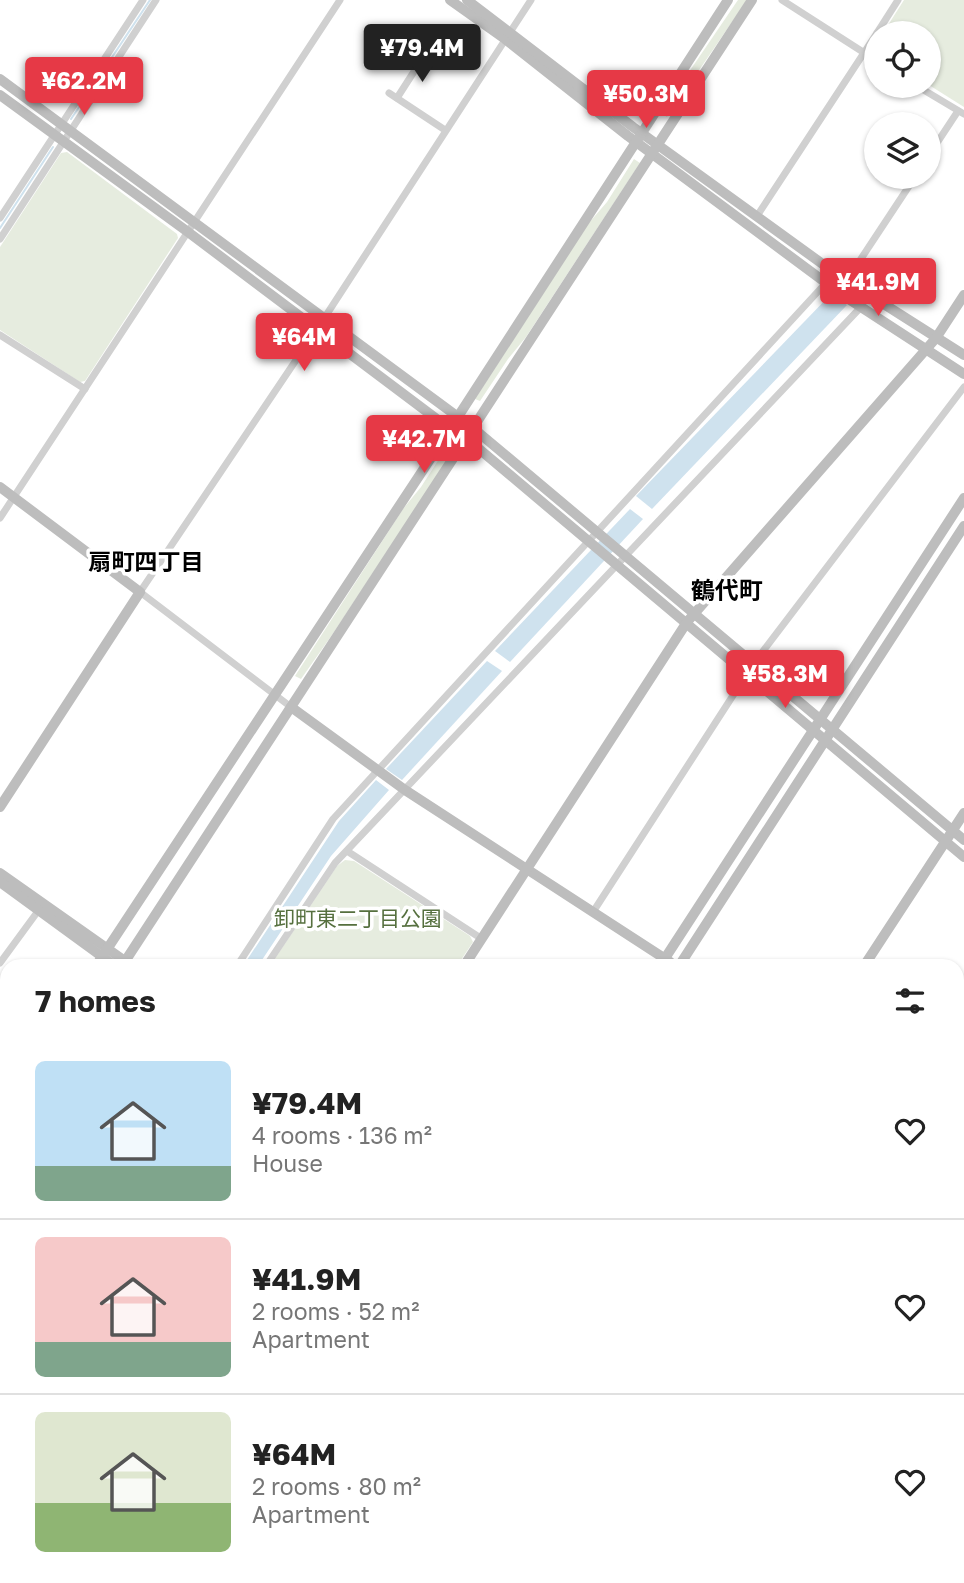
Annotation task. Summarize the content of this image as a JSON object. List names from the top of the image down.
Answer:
{
  "districts": ["扇町四丁目", "鶴代町"],
  "parks": ["卸町東二丁目公園"],
  "page": {
    "price": [
      "¥79.4M",
      "¥62.2M",
      "¥50.3M",
      "¥41.9M",
      "¥64M",
      "¥42.7M",
      "¥58.3M"
    ],
    "heading": "7 homes",
    "list": [
      {
        "name": "¥79.4M",
        "note": "4 rooms · 136 m² · House"
      },
      {
        "name": "¥41.9M",
        "note": "2 rooms · 52 m² · Apartment"
      },
      {
        "name": "¥64M",
        "note": "2 rooms · 80 m² · Apartment"
      }
    ]
  }
}
